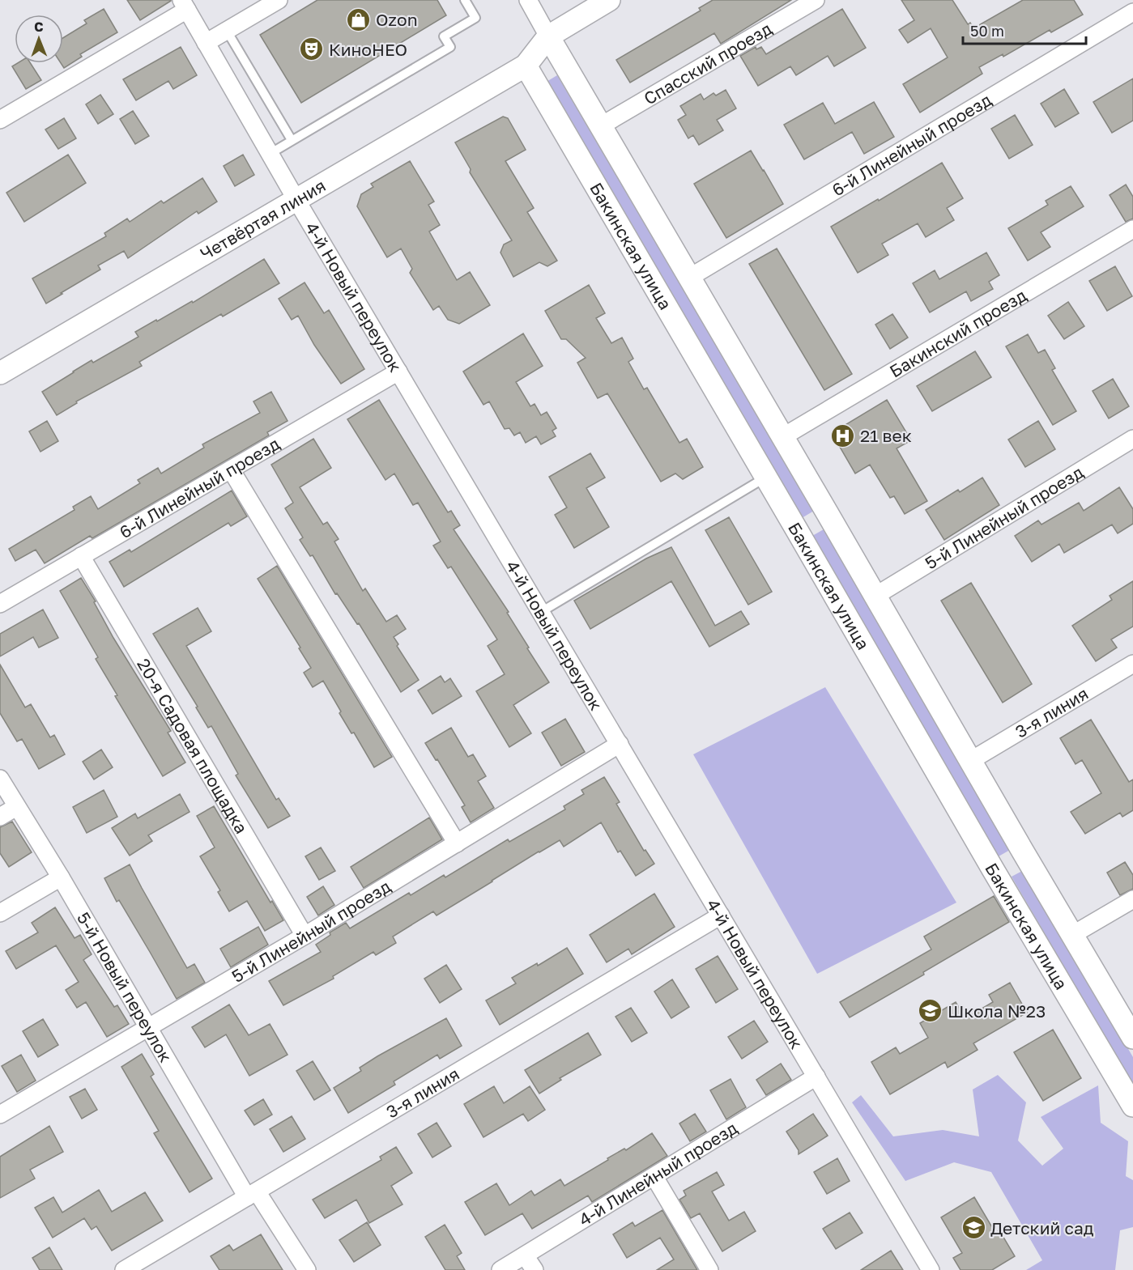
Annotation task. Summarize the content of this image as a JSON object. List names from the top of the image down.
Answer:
{
  "streets": {
    "street": [
      "Спасский проезд",
      "6-й Линейный проезд",
      "Четвёртая линия",
      "Бакинская улица",
      "4-й Новый переулок",
      "Бакинский проезд",
      "5-й Линейный проезд",
      "3-я линия",
      "20-я Садовая площадка",
      "5-й Новый переулок",
      "4-й Линейный проезд"
    ]
  },
  "crossings": [
    ["Спасский проезд", "Бакинская улица"],
    ["6-й Линейный проезд", "Бакинская улица"],
    ["6-й Линейный проезд", "4-й Новый переулок"],
    ["6-й Линейный проезд", "20-я Садовая площадка"],
    ["Четвёртая линия", "Бакинская улица"],
    ["Четвёртая линия", "4-й Новый переулок"],
    ["Бакинская улица", "Бакинский проезд"],
    ["Бакинская улица", "5-й Линейный проезд"],
    ["Бакинская улица", "3-я линия"],
    ["4-й Новый переулок", "5-й Линейный проезд"],
    ["4-й Новый переулок", "3-я линия"],
    ["4-й Новый переулок", "4-й Линейный проезд"],
    ["5-й Линейный проезд", "20-я Садовая площадка"],
    ["5-й Линейный проезд", "5-й Новый переулок"],
    ["3-я линия", "5-й Новый переулок"]
  ],
  "places": {
    "shop": ["Ozon"],
    "theatre": ["КиноНЕО"],
    "hospital": ["21 век"],
    "school or university": ["Школа №23", "Детский сад"]
  },
  "scale_bar": "50 m",
  "north": "top"
}
